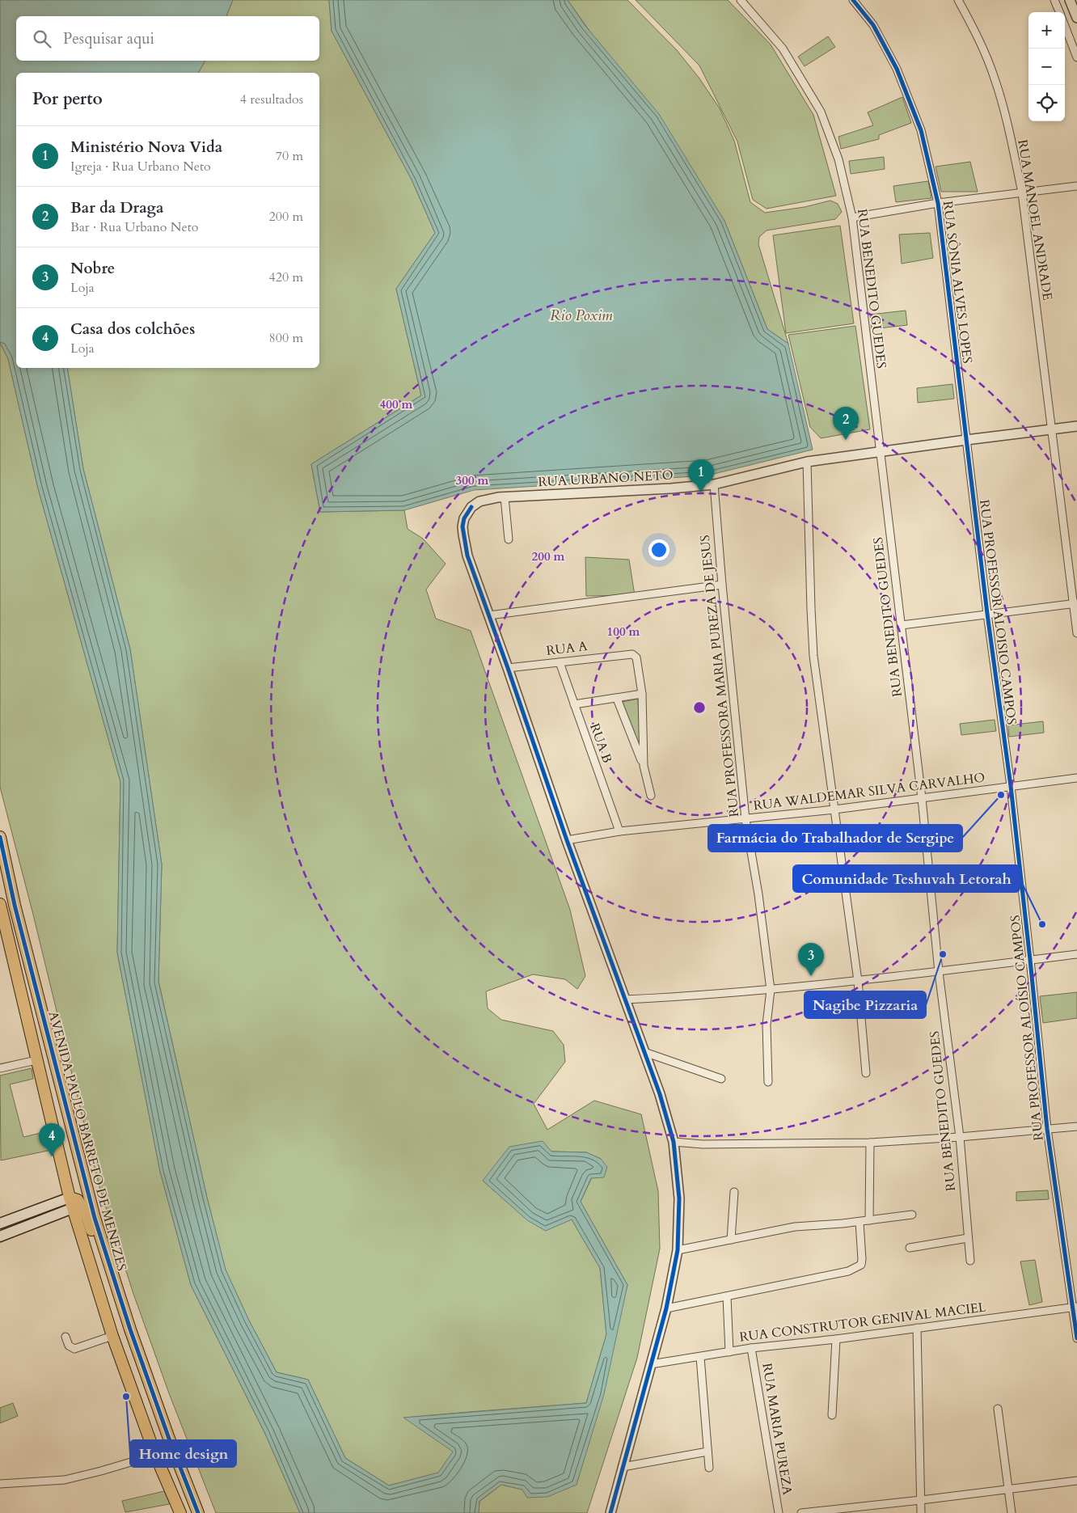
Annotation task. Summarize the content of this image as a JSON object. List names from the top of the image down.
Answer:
{
  "streets": {
    "main road": ["AVENIDA PAULO BARRETO DE MENEZES"],
    "street": [
      "RUA MANOEL ANDRADE",
      "RUA SÔNIA ALVES LOPES",
      "RUA BENEDITO GUEDES",
      "RUA URBANO NETO",
      "RUA PROFESSOR ALOISIO CAMPOS",
      "RUA A",
      "RUA PROFESSORA MARIA PUREZA DE JESUS",
      "RUA B",
      "RUA WALDEMAR SILVA CARVALHO",
      "RUA PROFESSOR ALOÍSIO CAMPOS",
      "RUA CONSTRUTOR GENIVAL MACIEL",
      "RUA MARIA PUREZA"
    ]
  },
  "crossings": [
    ["RUA MANOEL ANDRADE", "RUA URBANO NETO"],
    ["RUA SÔNIA ALVES LOPES", "RUA URBANO NETO"],
    ["RUA SÔNIA ALVES LOPES", "RUA PROFESSOR ALOISIO CAMPOS"],
    ["RUA BENEDITO GUEDES", "RUA URBANO NETO"],
    ["RUA BENEDITO GUEDES", "RUA WALDEMAR SILVA CARVALHO"],
    ["RUA URBANO NETO", "RUA PROFESSOR ALOISIO CAMPOS"],
    ["RUA URBANO NETO", "RUA PROFESSORA MARIA PUREZA DE JESUS"],
    ["RUA PROFESSOR ALOISIO CAMPOS", "RUA WALDEMAR SILVA CARVALHO"],
    ["RUA PROFESSOR ALOISIO CAMPOS", "RUA PROFESSOR ALOÍSIO CAMPOS"],
    ["RUA A", "RUA B"],
    ["RUA PROFESSORA MARIA PUREZA DE JESUS", "RUA WALDEMAR SILVA CARVALHO"],
    ["RUA B", "RUA WALDEMAR SILVA CARVALHO"],
    ["RUA WALDEMAR SILVA CARVALHO", "RUA PROFESSOR ALOÍSIO CAMPOS"],
    ["RUA PROFESSOR ALOÍSIO CAMPOS", "RUA CONSTRUTOR GENIVAL MACIEL"],
    ["RUA CONSTRUTOR GENIVAL MACIEL", "RUA MARIA PUREZA"]
  ],
  "water": ["Rio Poxim"],
  "places": [
    "Farmácia do Trabalhador de Sergipe",
    "Comunidade Teshuvah Letorah",
    "Nagibe Pizzaria",
    "Home design"
  ],
  "page": {
    "map_buttons": ["+", "−"],
    "search": "Pesquisar aqui",
    "heading": ["Por perto", "4 resultados"],
    "list": [
      {
        "mark": "1",
        "name": "Ministério Nova Vida",
        "note": "Igreja · Rua Urbano Neto",
        "value": "70 m"
      },
      {
        "mark": "2",
        "name": "Bar da Draga",
        "note": "Bar · Rua Urbano Neto",
        "value": "200 m"
      },
      {
        "mark": "3",
        "name": "Nobre",
        "note": "Loja",
        "value": "420 m"
      },
      {
        "mark": "4",
        "name": "Casa dos colchões",
        "note": "Loja",
        "value": "800 m"
      }
    ],
    "pins": [
      "2",
      "1",
      "3",
      "4"
    ]
  },
  "rings": [
    "400 m",
    "300 m",
    "200 m",
    "100 m"
  ]
}
